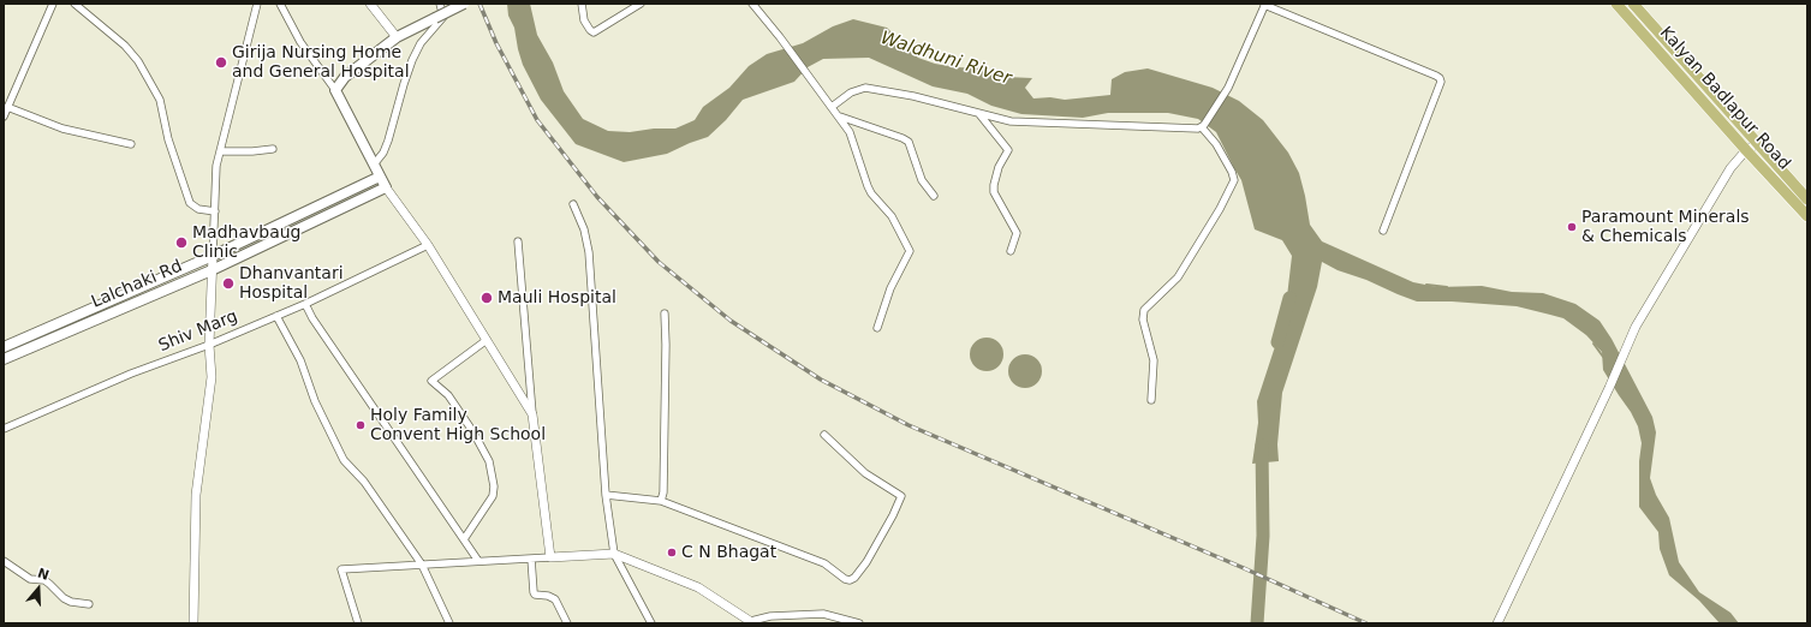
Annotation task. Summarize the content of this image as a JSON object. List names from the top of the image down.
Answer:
{
  "streets": {
    "main road": ["Kalyan Badlapur Road", "Lalchaki Rd"],
    "street": ["Shiv Marg"]
  },
  "water": ["Waldhuni River"],
  "places": [
    "Girija Nursing Home and General Hospital",
    "Paramount Minerals & Chemicals",
    "Madhavbaug Clinic",
    "Dhanvantari Hospital",
    "Mauli Hospital",
    "Holy Family Convent High School",
    "C N Bhagat"
  ],
  "north": "top"
}
